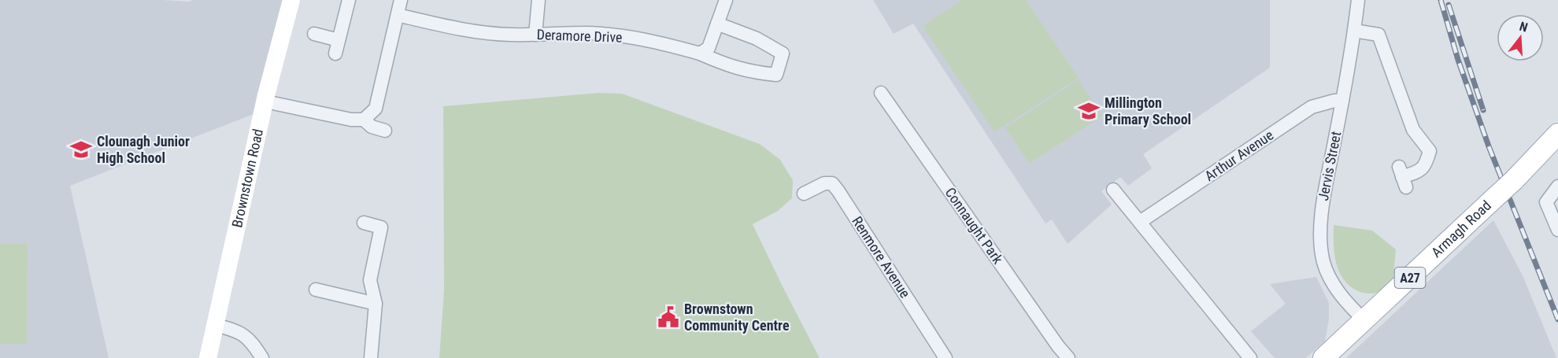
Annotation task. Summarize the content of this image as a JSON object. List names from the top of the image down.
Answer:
{
  "streets": {
    "main road": ["Brownstown Road", "Armagh Road", "A27"],
    "street": [
      "Deramore Drive",
      "Arthur Avenue",
      "Jervis Street",
      "Connaught Park",
      "Renmore Avenue"
    ]
  },
  "crossings": [
    ["Arthur Avenue", "Jervis Street"],
    ["Jervis Street", "Armagh Road"]
  ],
  "places": {
    "school or university": ["Millington Primary School", "Clounagh Junior High School"],
    "public building": ["Brownstown Community Centre"]
  },
  "north": "top"
}
